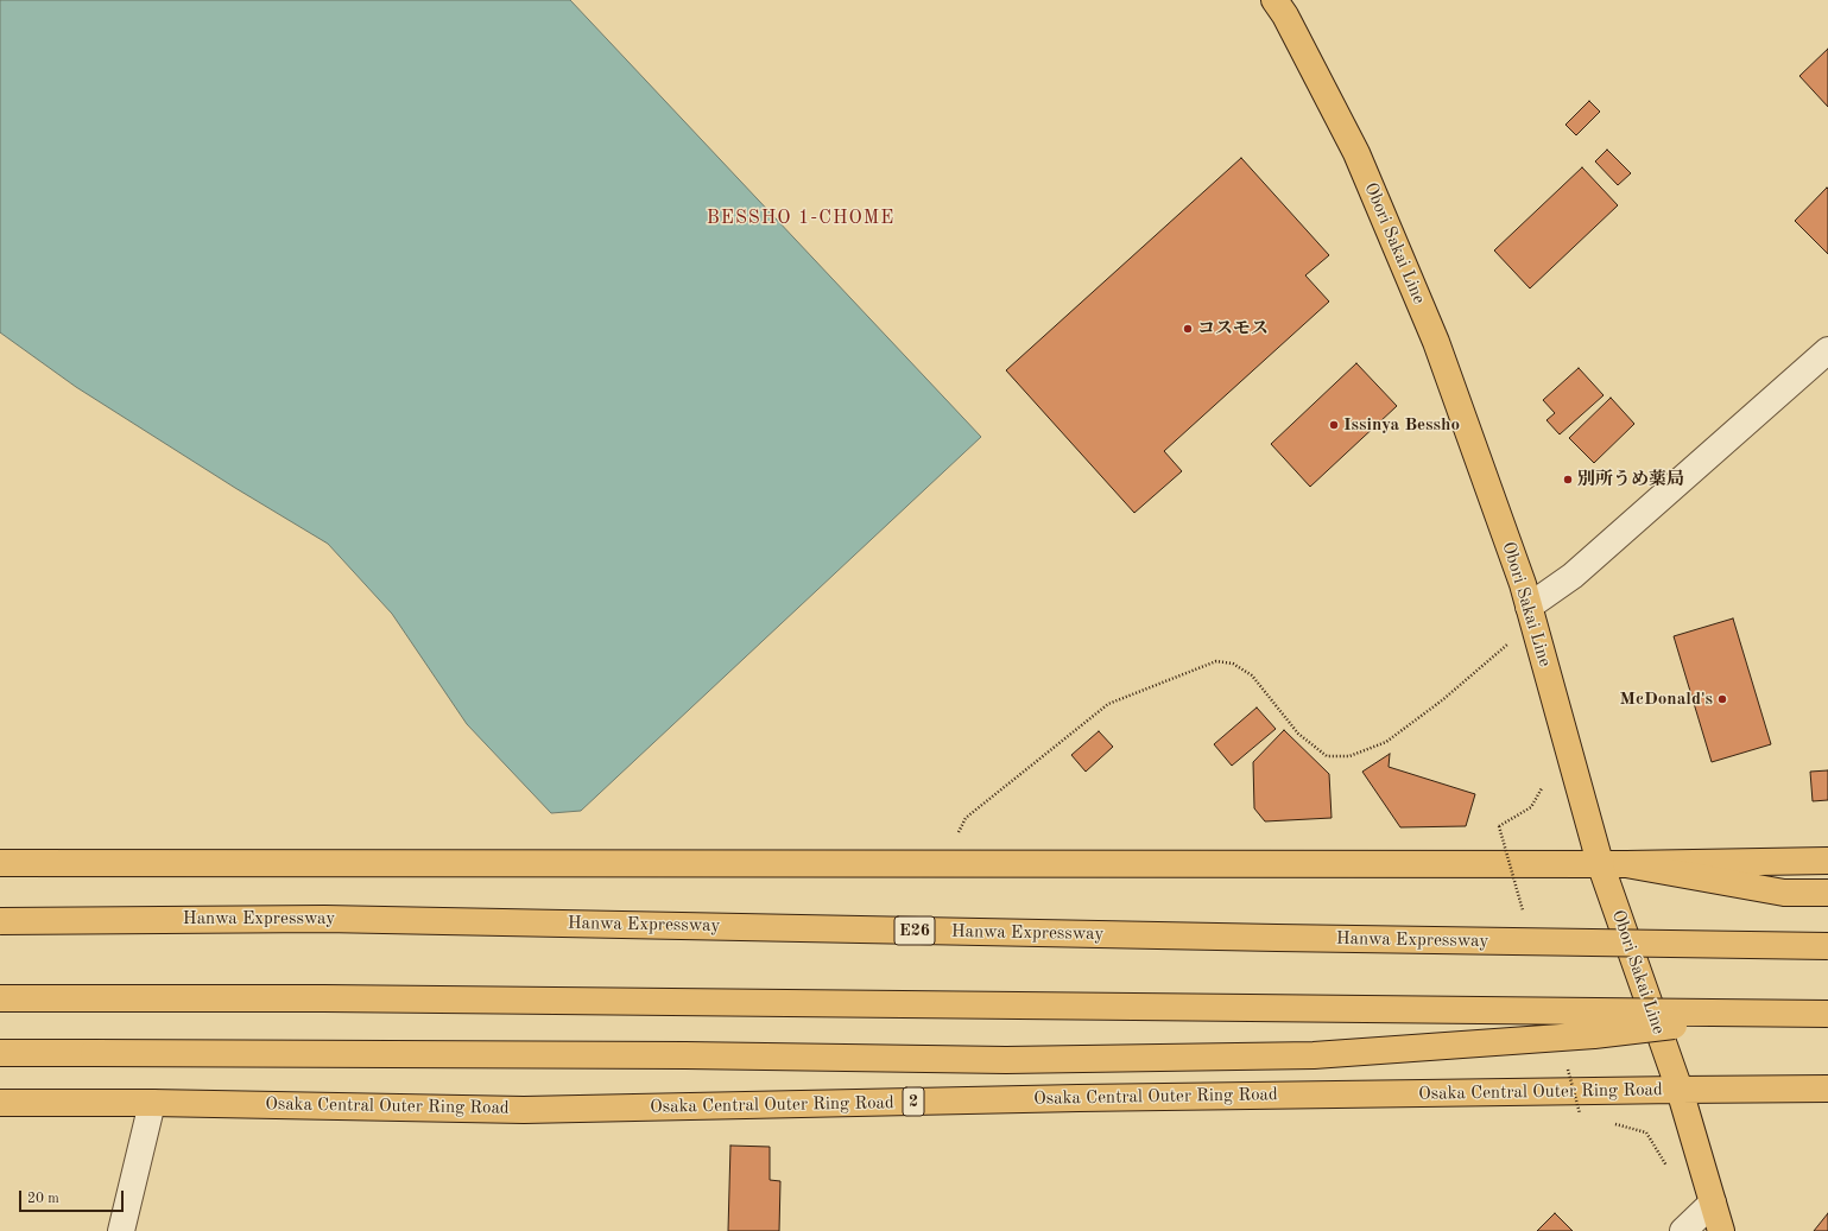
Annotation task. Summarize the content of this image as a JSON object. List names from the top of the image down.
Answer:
{
  "streets": {
    "main road": [
      "Obori Sakai Line",
      "Hanwa Expressway",
      "E26",
      "Osaka Central Outer Ring Road",
      "2"
    ]
  },
  "crossings": [
    ["Obori Sakai Line", "Osaka Central Outer Ring Road"]
  ],
  "districts": ["BESSHO 1-CHOME"],
  "places": [
    "コスモス",
    "Issinya Bessho",
    "別所うめ薬局",
    "McDonald's"
  ],
  "scale_bar": "20 m"
}
